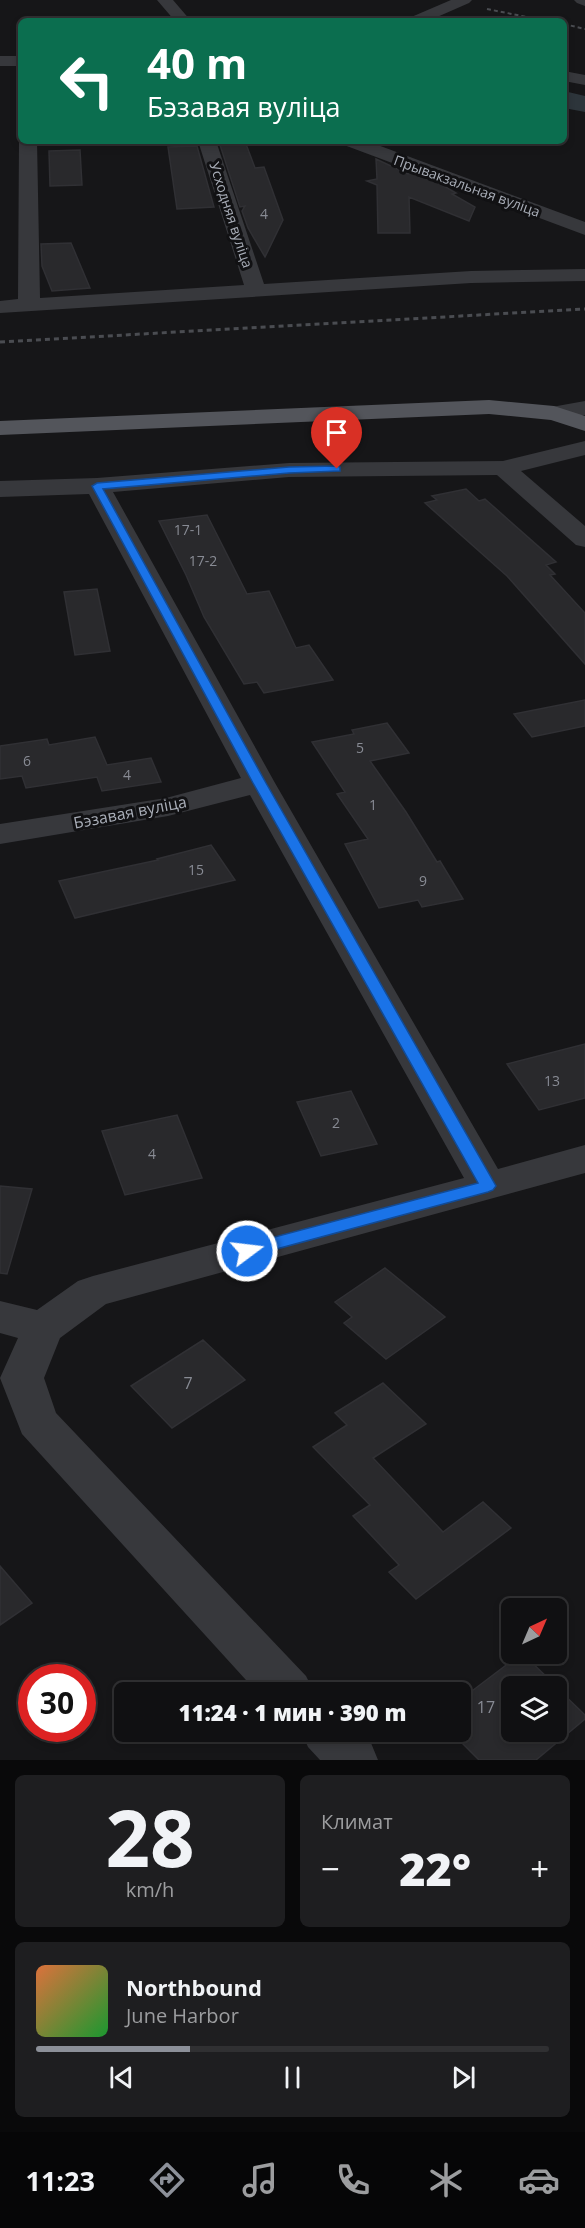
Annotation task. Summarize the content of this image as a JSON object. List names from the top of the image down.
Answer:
{
  "streets": {
    "street": ["Прывакзальная вуліца", "Усходняя вуліца", "Бэзавая вуліца"]
  },
  "house_numbers": [
    "4",
    "17-1",
    "17-2",
    "5",
    "6",
    "4",
    "1",
    "15",
    "9",
    "13",
    "2",
    "4",
    "7",
    "17"
  ],
  "north": "top right",
  "page": {
    "turn": ["40 m", "Бэзавая вуліца"],
    "limit": "30",
    "trip": "11:24 · 1 мин · 390 m",
    "tile": [
      ["28", "km/h"],
      "Климат"
    ],
    "heat": ["−", "22°", "+"],
    "song": ["Northbound", "June Harbor"],
    "tabs": "11:23"
  }
}
